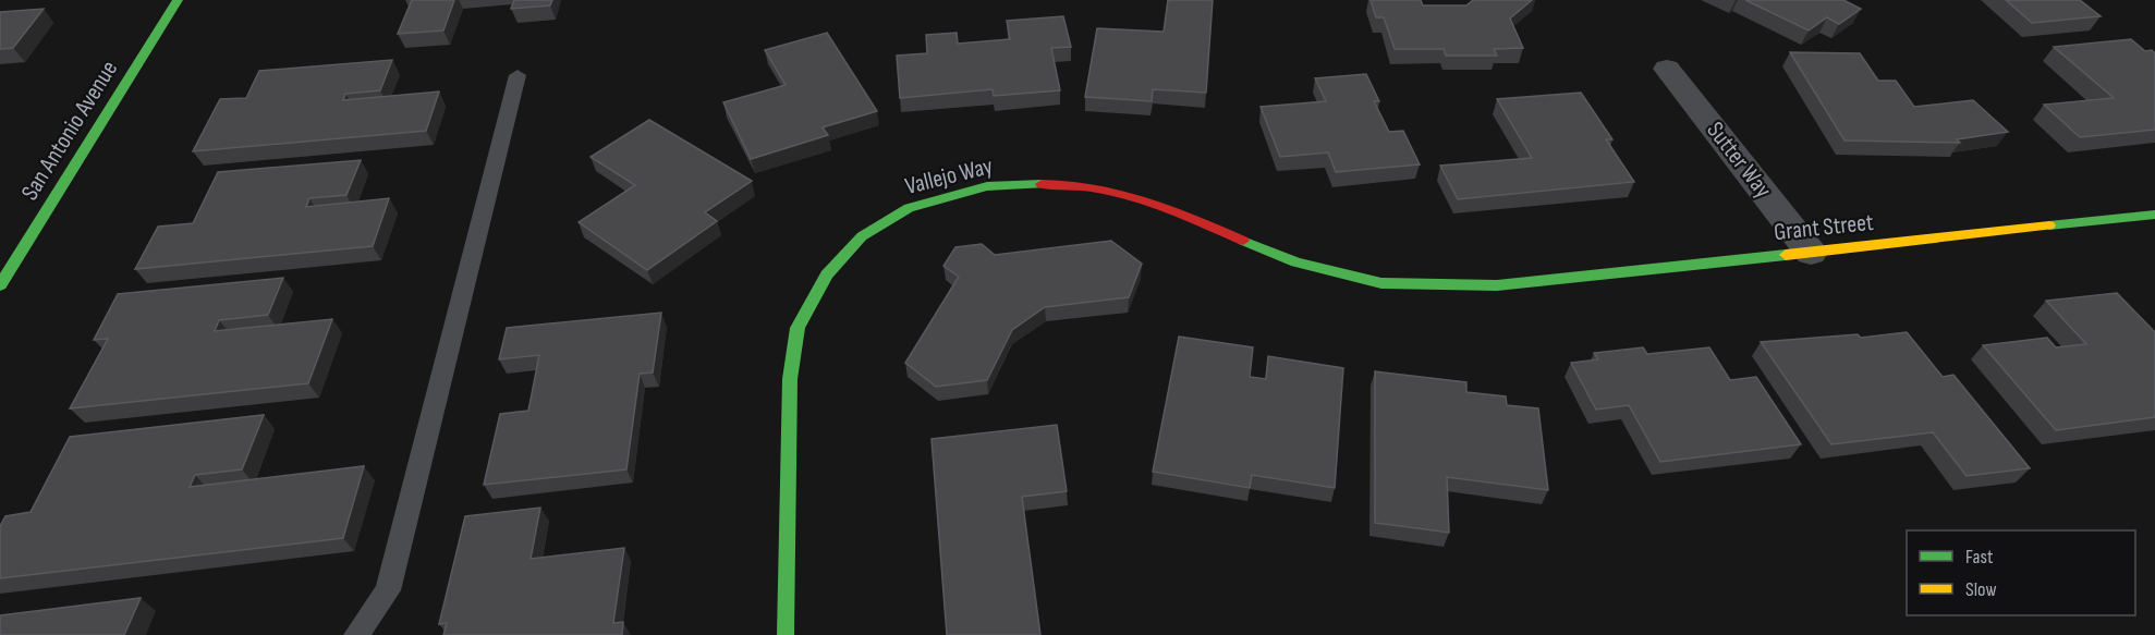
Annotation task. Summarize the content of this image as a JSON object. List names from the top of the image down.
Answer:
{
  "streets": {
    "street": [
      "San Antonio Avenue",
      "Sutter Way",
      "Vallejo Way",
      "Grant Street"
    ]
  },
  "crossings": [
    ["Sutter Way", "Grant Street"],
    ["Vallejo Way", "Grant Street"]
  ],
  "legend": ["Fast", "Slow"]
}
